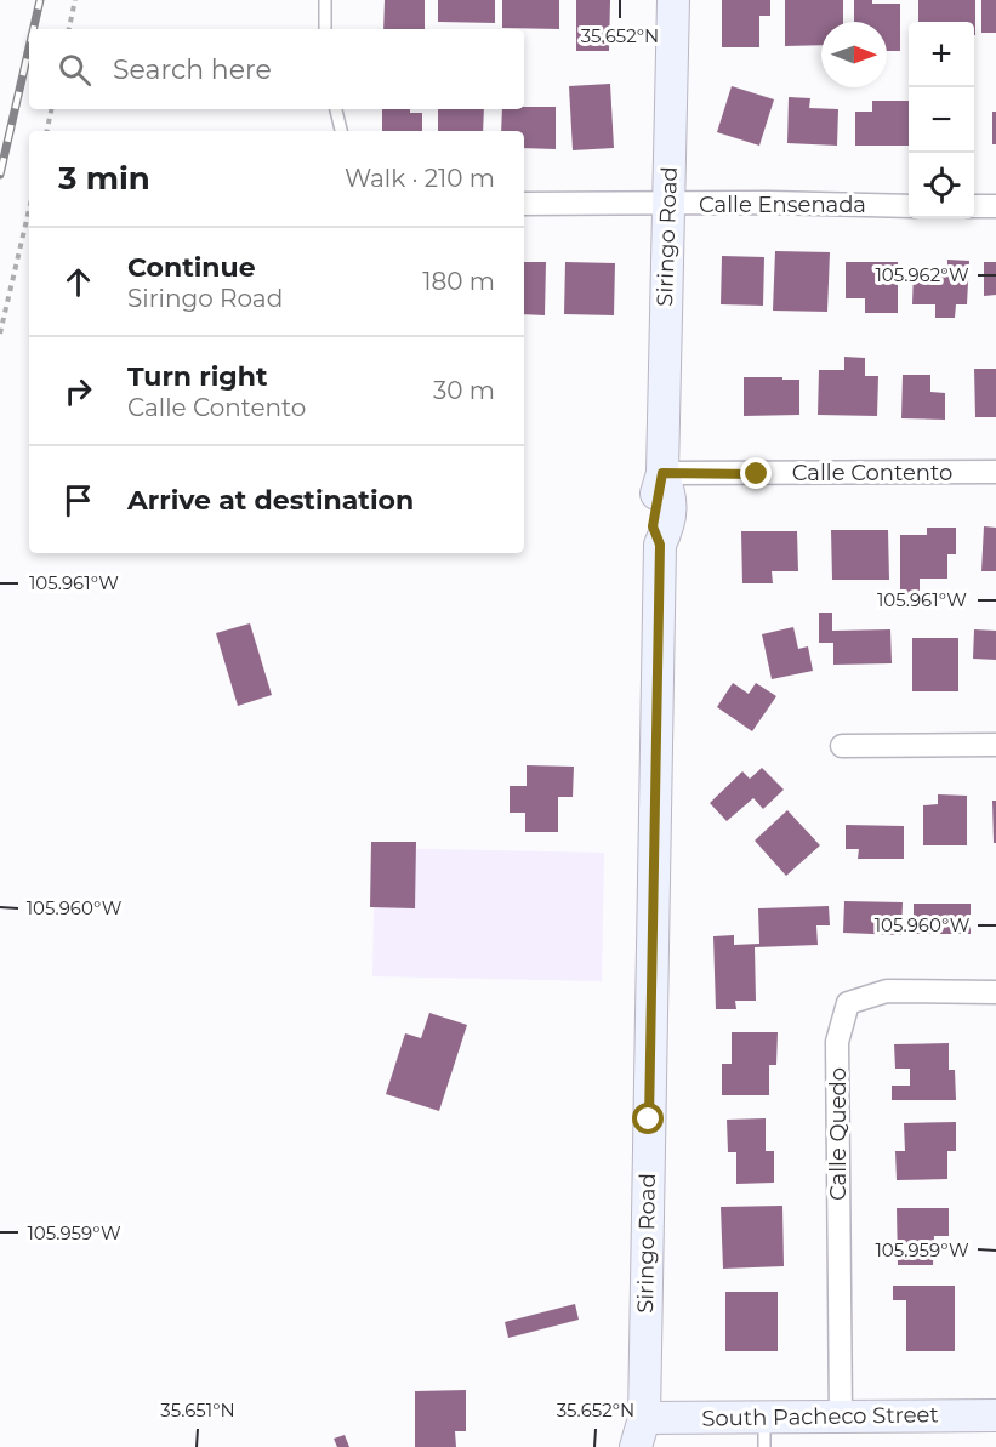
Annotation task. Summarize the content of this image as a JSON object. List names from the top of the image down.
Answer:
{
  "streets": {
    "street": [
      "Calle Ensenada",
      "Siringo Road",
      "Calle Contento",
      "Calle Quedo",
      "South Pacheco Street"
    ]
  },
  "crossings": [
    ["Calle Ensenada", "Siringo Road"],
    ["Siringo Road", "Calle Contento"],
    ["Siringo Road", "South Pacheco Street"],
    ["Calle Quedo", "South Pacheco Street"]
  ],
  "north": "right",
  "page": {
    "map_buttons": ["+", "−"],
    "search": "Search here",
    "heading": ["3 min", "Walk · 210 m"],
    "list": [
      ["Continue", "Siringo Road", "180 m"],
      ["Turn right", "Calle Contento", "30 m"],
      "Arrive at destination"
    ]
  },
  "coordinates": [
    "35.652°N",
    "105.962°W",
    "105.961°W",
    "105.960°W",
    "105.959°W",
    "35.651°N"
  ]
}
